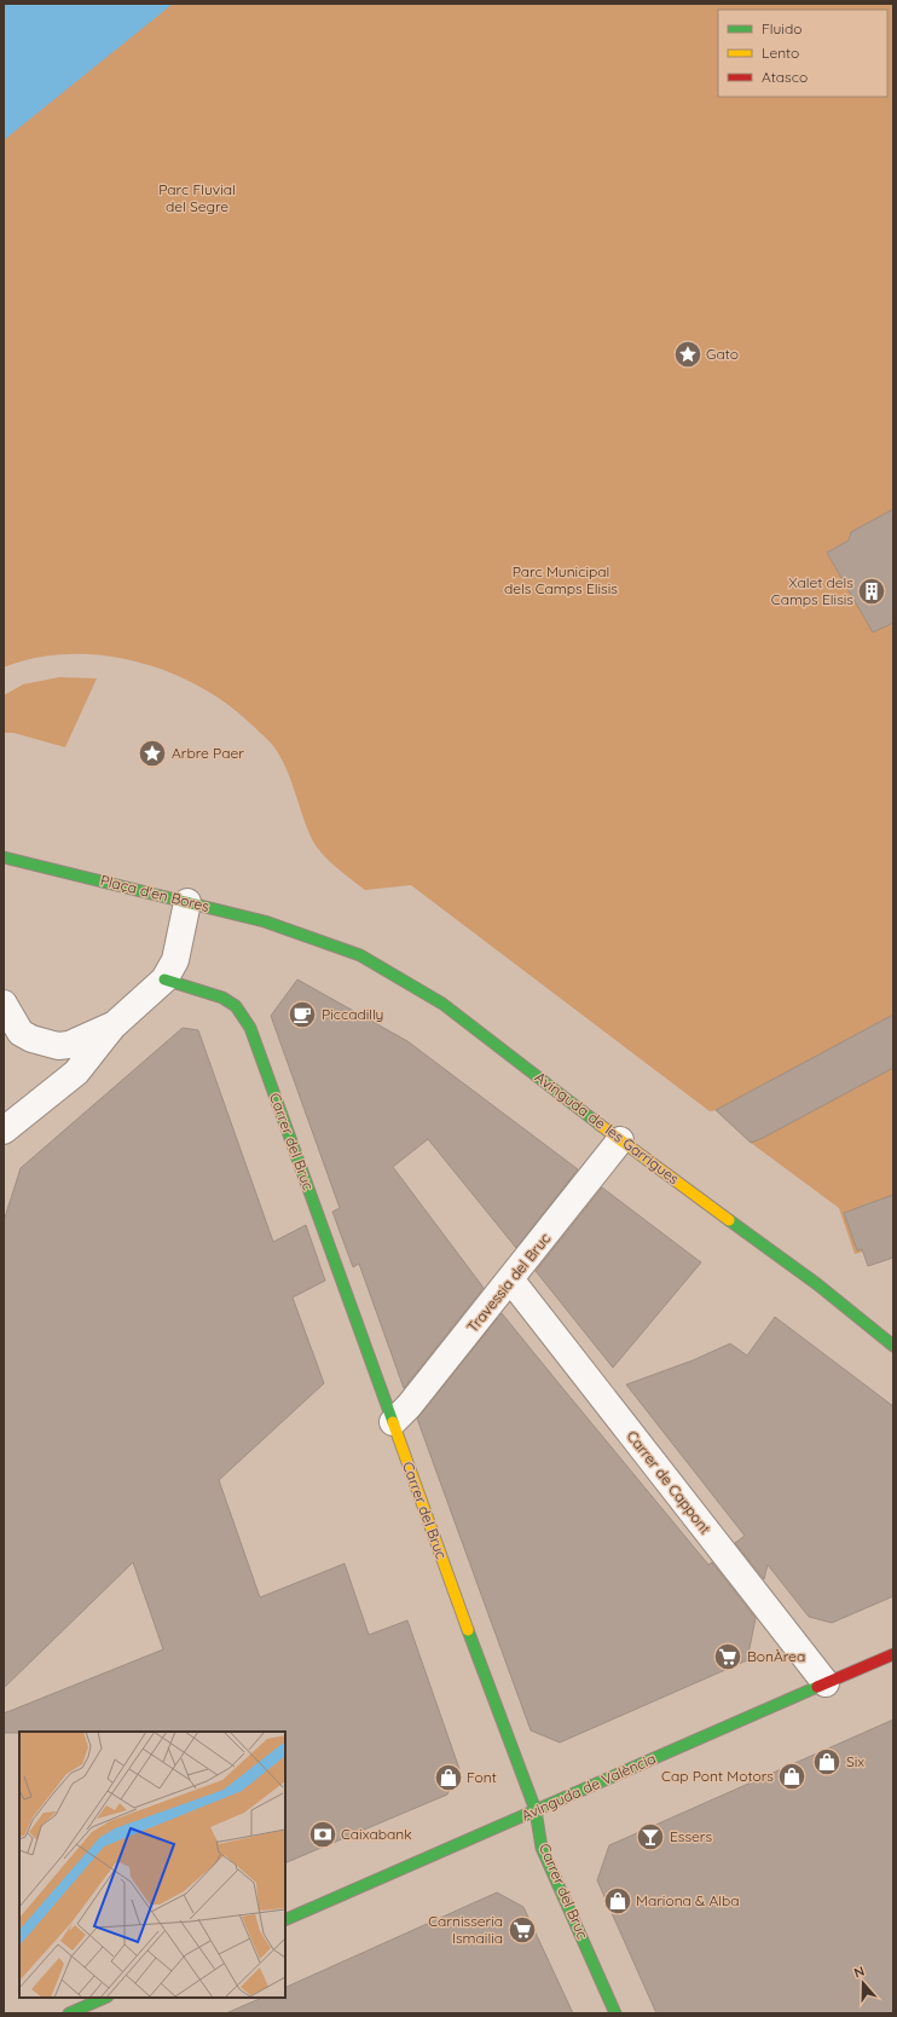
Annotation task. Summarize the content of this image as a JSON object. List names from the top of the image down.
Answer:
{
  "streets": {
    "street": [
      "Plaça d'en Bores",
      "Avinguda de les Garrigues",
      "Carrer del Bruc",
      "Travessia del Bruc",
      "Carrer de Cappont",
      "Avinguda de València"
    ]
  },
  "crossings": [
    ["Plaça d'en Bores", "Avinguda de les Garrigues"],
    ["Avinguda de les Garrigues", "Travessia del Bruc"],
    ["Carrer del Bruc", "Travessia del Bruc"],
    ["Carrer del Bruc", "Avinguda de València"],
    ["Travessia del Bruc", "Carrer de Cappont"],
    ["Carrer de Cappont", "Avinguda de València"]
  ],
  "parks": ["Parc Fluvial del Segre", "Parc Municipal dels Camps Elisis"],
  "places": {
    "place": ["Gato", "Arbre Paer"],
    "building": ["Xalet dels Camps Elisis"],
    "cafe": ["Piccadilly"],
    "supermarket": ["BonÀrea", "Carnisseria Ismailia"],
    "shop": [
      "Six",
      "Cap Pont Motors",
      "Font",
      "Mariona & Alba"
    ],
    "bank": ["Caixabank"],
    "bar": ["Essers"]
  },
  "legend": ["Fluido", "Lento", "Atasco"],
  "north": "top"
}
